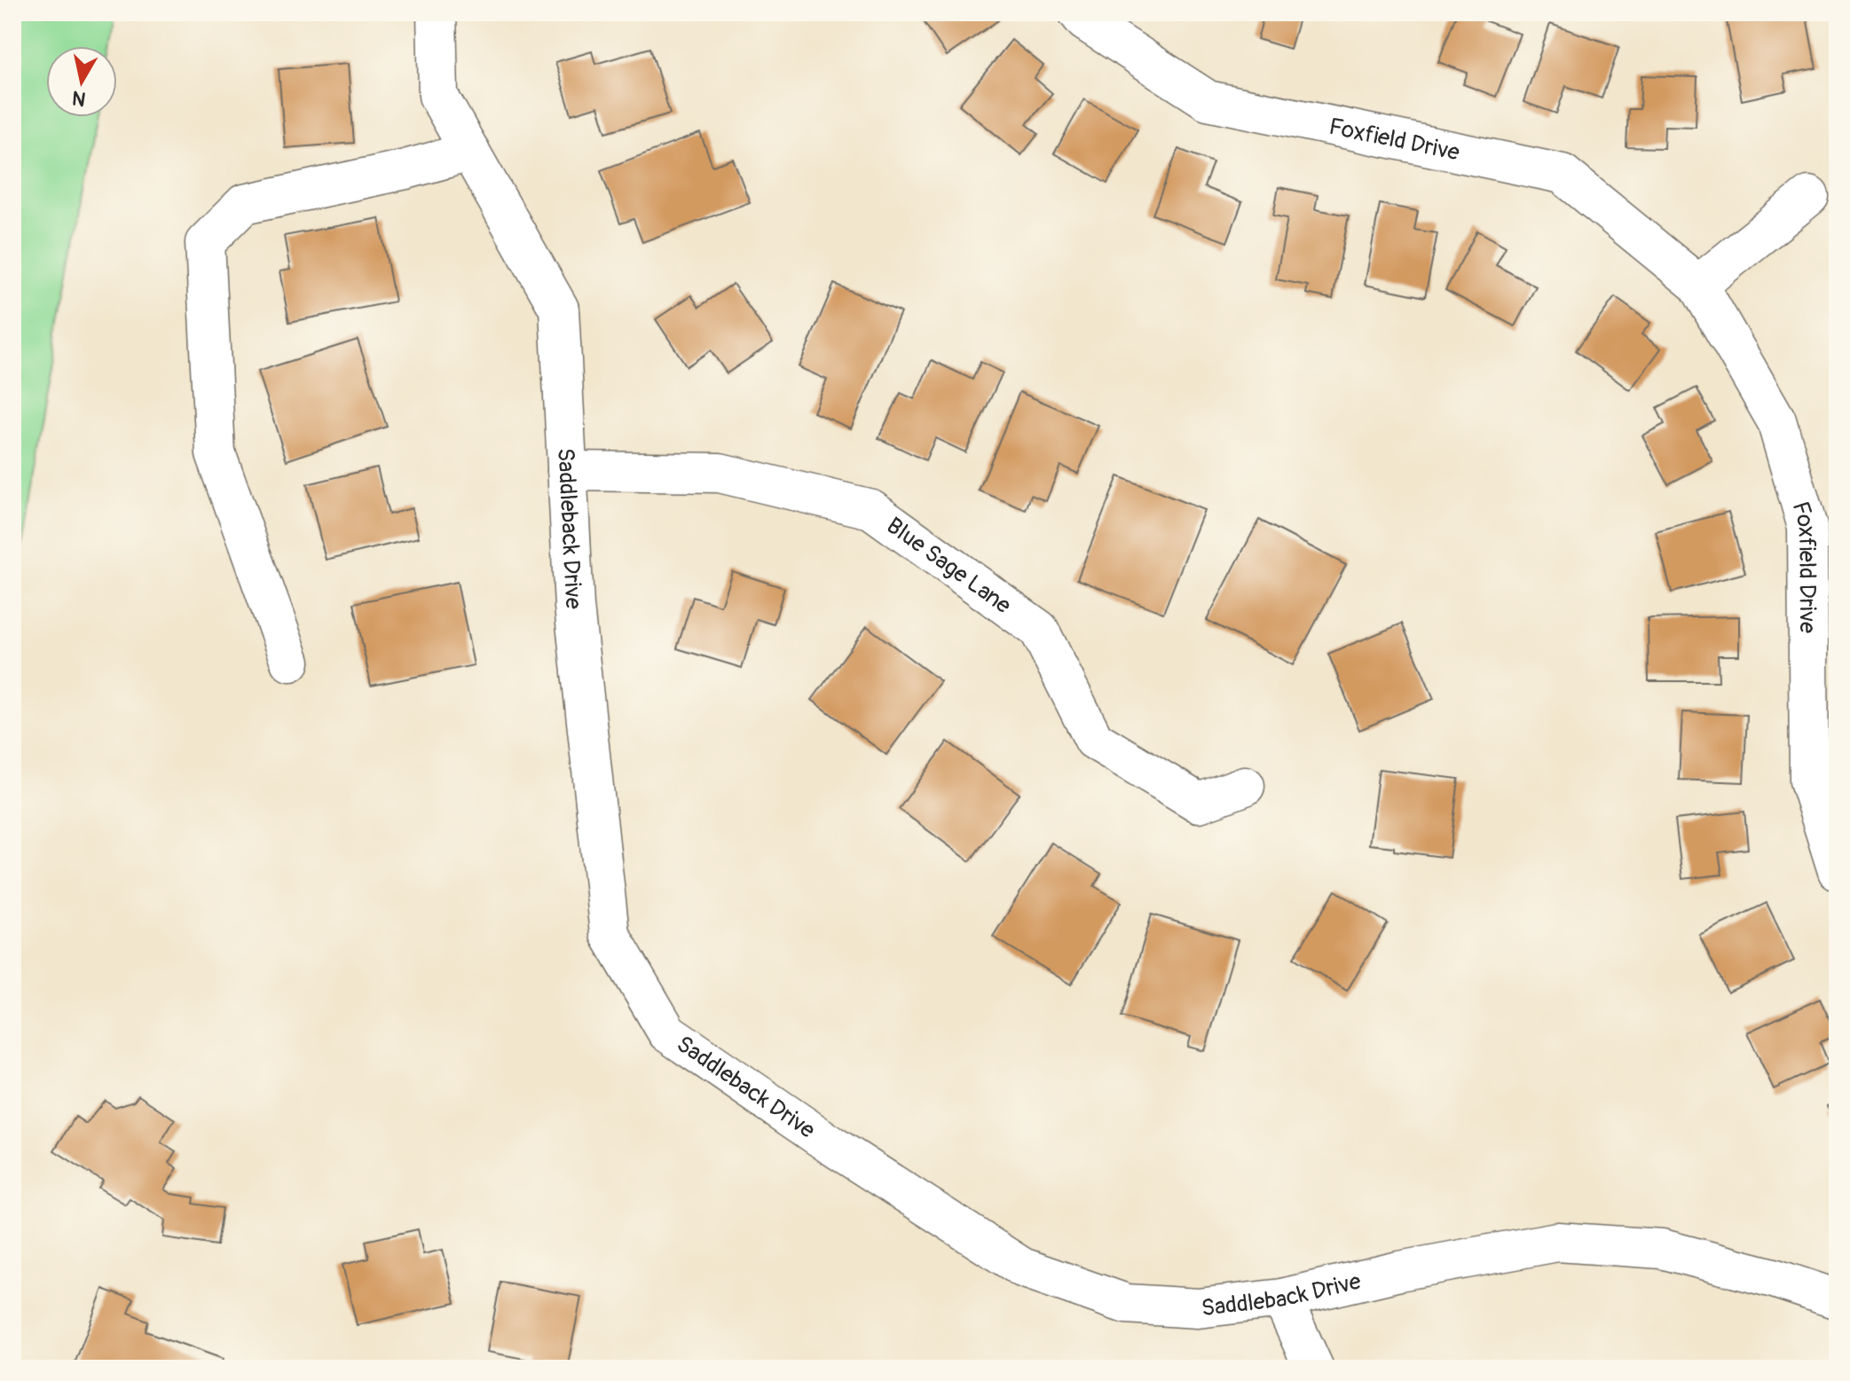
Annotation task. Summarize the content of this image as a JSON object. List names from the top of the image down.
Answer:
{
  "streets": {
    "street": ["Foxfield Drive", "Saddleback Drive", "Blue Sage Lane"]
  },
  "crossings": [
    ["Saddleback Drive", "Blue Sage Lane"]
  ],
  "north": "bottom"
}
